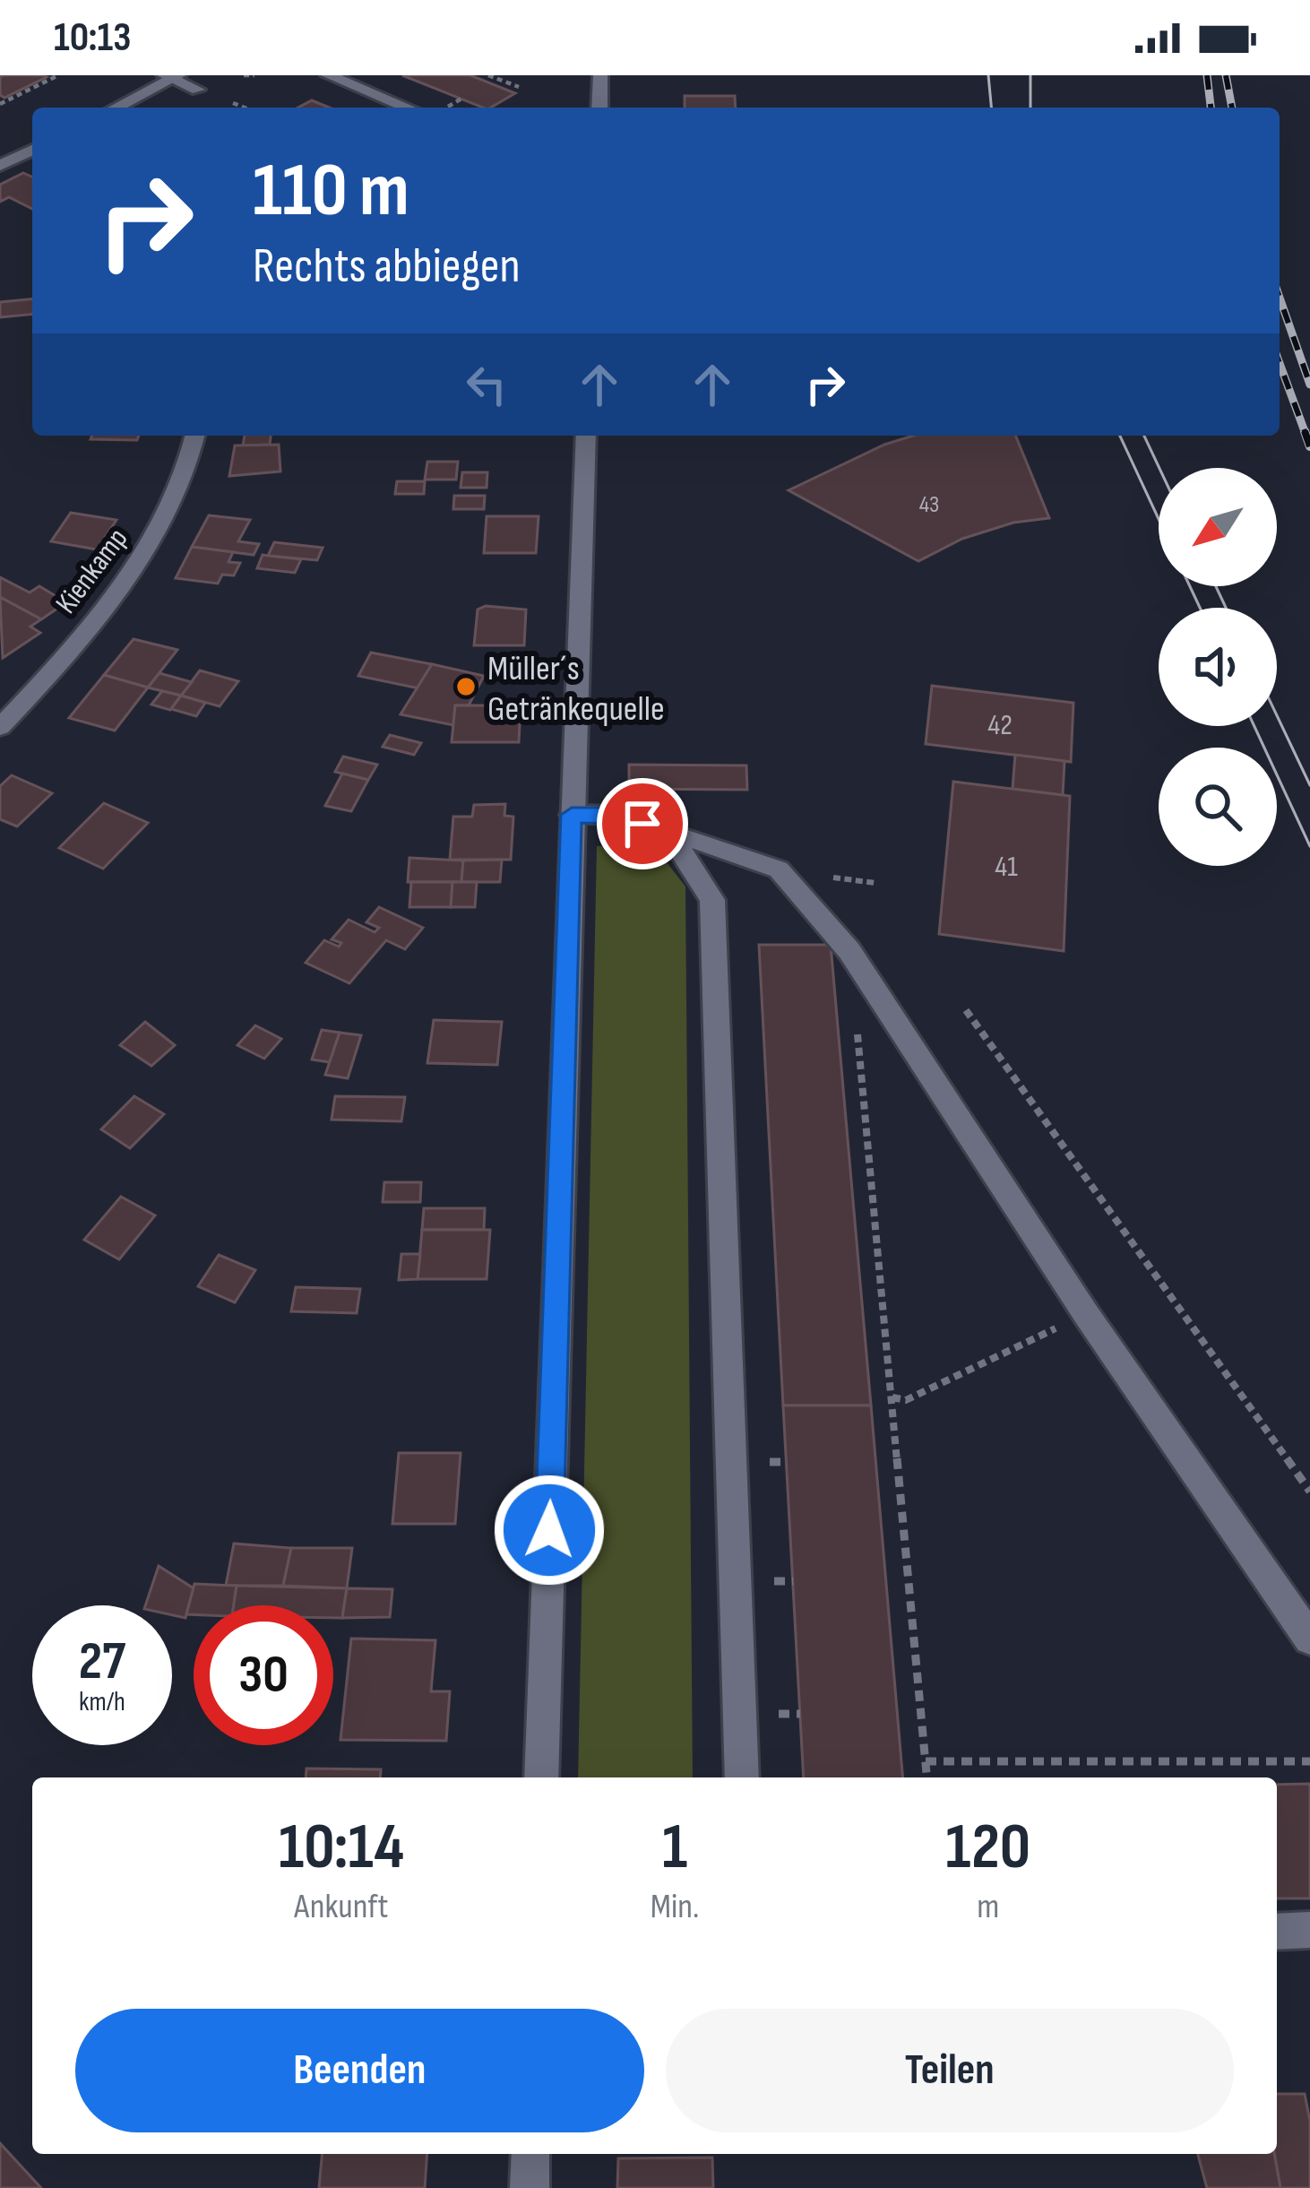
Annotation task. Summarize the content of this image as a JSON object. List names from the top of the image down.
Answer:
{
  "streets": {
    "street": ["Kienkamp"]
  },
  "places": ["Müller´s Getränkequelle"],
  "house_numbers": ["43", "42", "41"],
  "north": "bottom left",
  "page": {
    "status": "10:13",
    "turn": ["110 m", "Rechts abbiegen"],
    "speed": "27 km/h",
    "limit": "30",
    "eta": [
      "10:14",
      "Ankunft",
      "1",
      "Min.",
      "120",
      "m"
    ],
    "buttons": ["Beenden", "Teilen"]
  }
}
